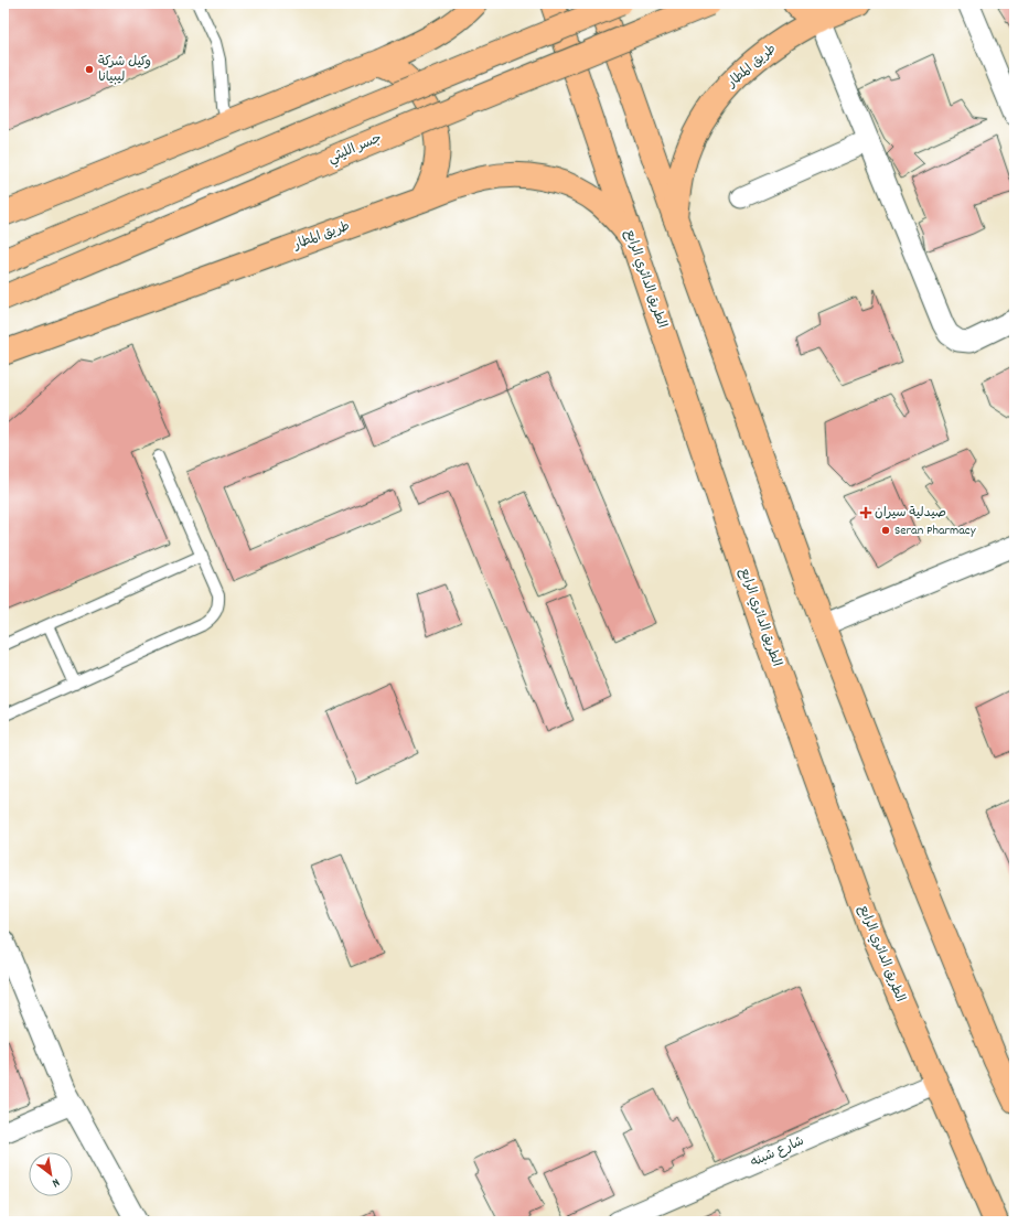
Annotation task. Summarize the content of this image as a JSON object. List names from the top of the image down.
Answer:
{
  "streets": {
    "main road": ["طريق المطار", "جسر الليثي", "الطريق الدائري الرابع"],
    "street": ["شارع شبنه"]
  },
  "crossings": [
    ["طريق المطار", "الطريق الدائري الرابع"],
    ["الطريق الدائري الرابع", "شارع شبنه"]
  ],
  "places": {
    "other": ["وكيل شركة ليبيانا", "Seran Pharmacy"],
    "health": ["صيدلية سيران"]
  },
  "north": "bottom right"
}
